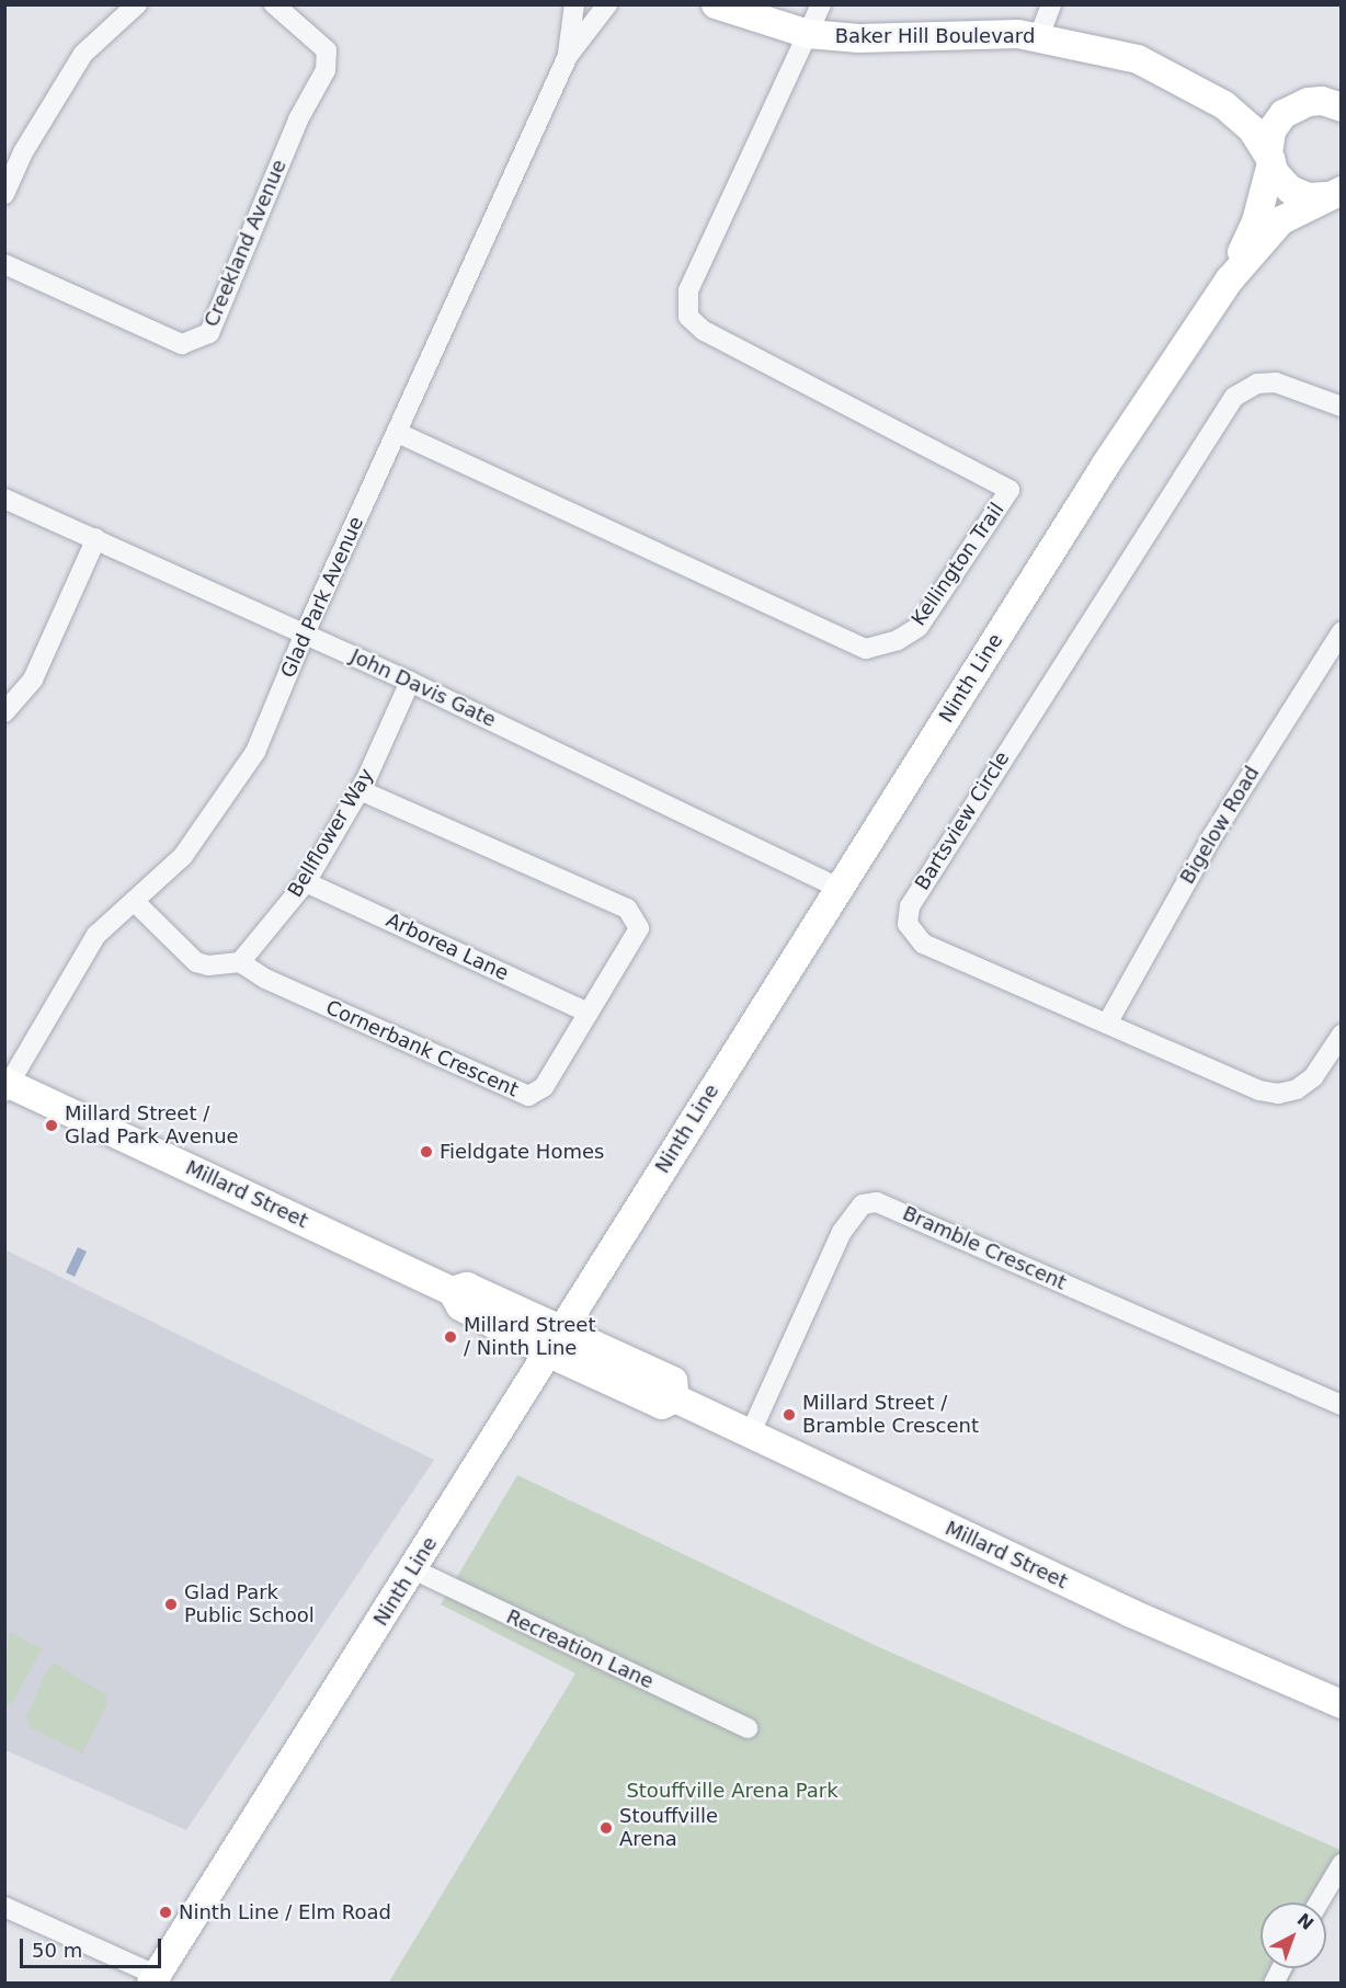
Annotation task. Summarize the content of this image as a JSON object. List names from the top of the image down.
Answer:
{
  "streets": {
    "main road": ["Baker Hill Boulevard", "Ninth Line", "Millard Street"],
    "street": [
      "Creekland Avenue",
      "Kellington Trail",
      "Glad Park Avenue",
      "John Davis Gate",
      "Bartsview Circle",
      "Bigelow Road",
      "Bellflower Way",
      "Arborea Lane",
      "Cornerbank Crescent",
      "Bramble Crescent",
      "Recreation Lane"
    ]
  },
  "crossings": [
    ["Baker Hill Boulevard", "Kellington Trail"],
    ["Baker Hill Boulevard", "Ninth Line"],
    ["Kellington Trail", "Glad Park Avenue"],
    ["Glad Park Avenue", "John Davis Gate"],
    ["Glad Park Avenue", "Millard Street"],
    ["Ninth Line", "John Davis Gate"],
    ["Ninth Line", "Millard Street"],
    ["Ninth Line", "Recreation Lane"],
    ["John Davis Gate", "Bellflower Way"],
    ["Bartsview Circle", "Bigelow Road"],
    ["Bellflower Way", "Arborea Lane"],
    ["Bellflower Way", "Cornerbank Crescent"],
    ["Arborea Lane", "Cornerbank Crescent"],
    ["Millard Street", "Bramble Crescent"]
  ],
  "parks": ["Stouffville Arena Park"],
  "places": [
    "Millard Street / Glad Park Avenue",
    "Fieldgate Homes",
    "Millard Street / Ninth Line",
    "Millard Street / Bramble Crescent",
    "Glad Park Public School",
    "Stouffville Arena",
    "Ninth Line / Elm Road"
  ],
  "scale_bar": "50 m",
  "north": "top right"
}
